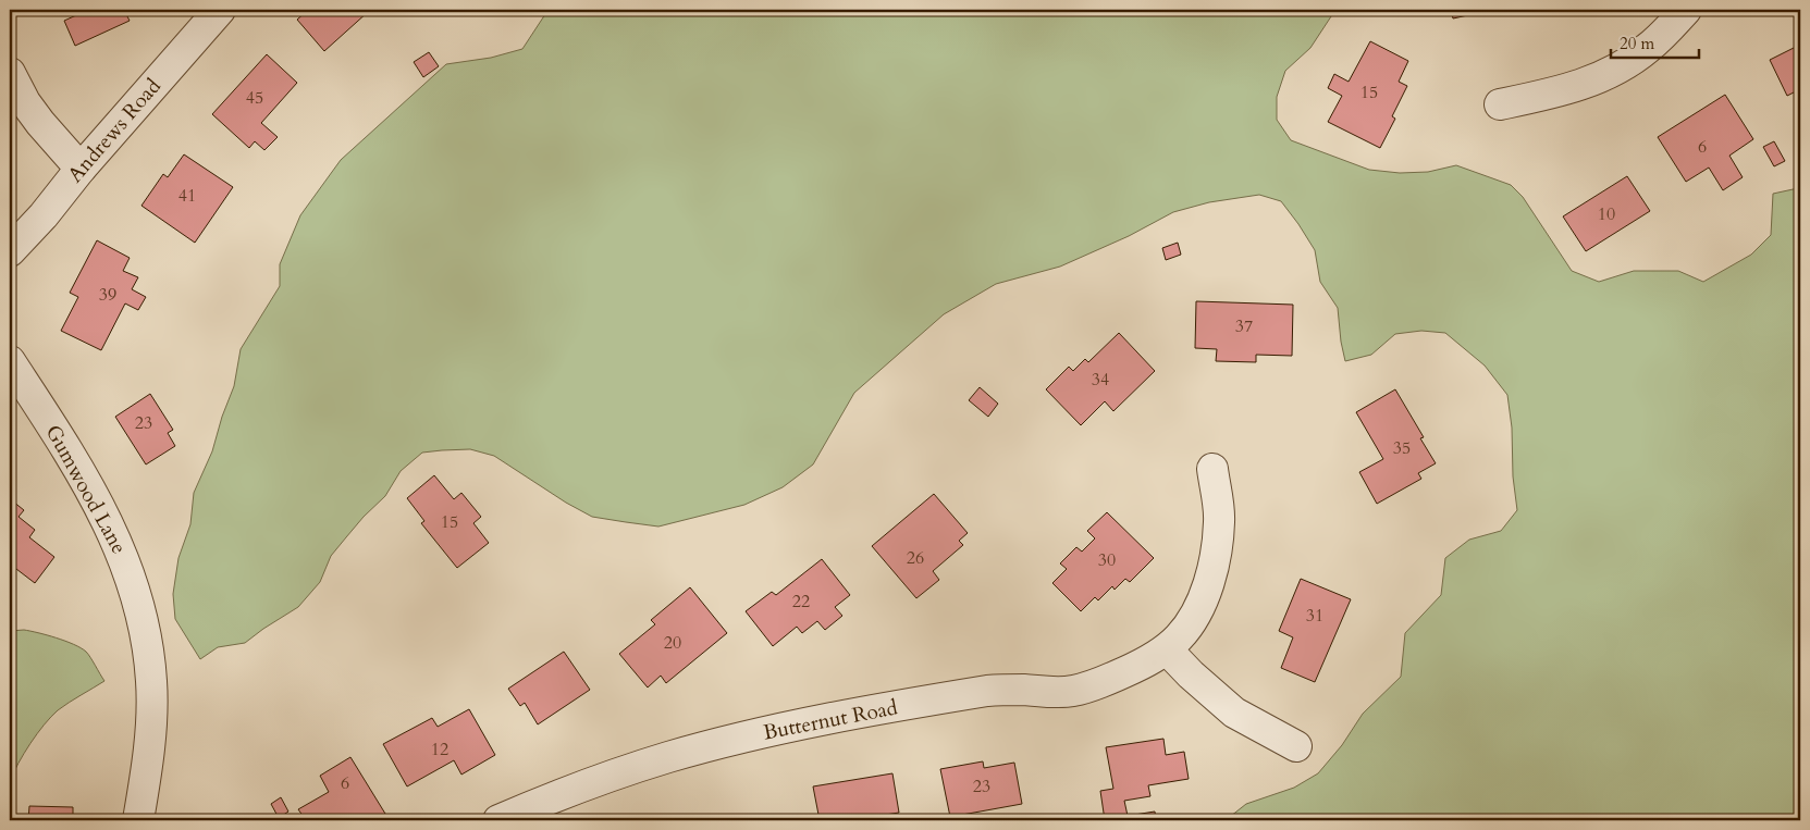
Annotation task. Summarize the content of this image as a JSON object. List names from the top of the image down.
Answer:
{
  "streets": {
    "street": ["Andrews Road", "Gumwood Lane", "Butternut Road"]
  },
  "house_numbers": [
    "15",
    "45",
    "6",
    "41",
    "10",
    "39",
    "37",
    "34",
    "23",
    "35",
    "15",
    "26",
    "30",
    "22",
    "31",
    "20",
    "12",
    "6",
    "23"
  ],
  "scale_bar": "20 m"
}
